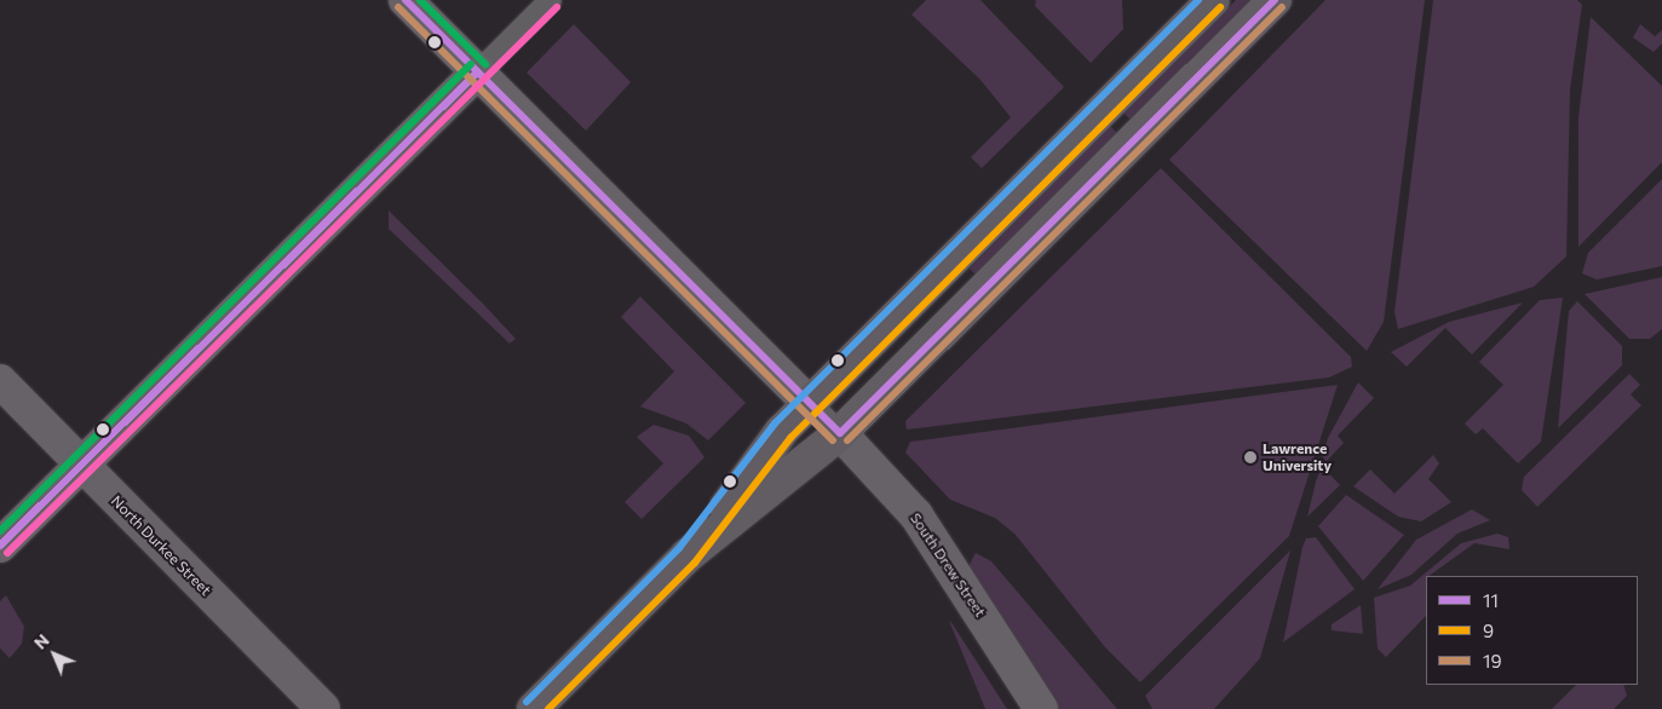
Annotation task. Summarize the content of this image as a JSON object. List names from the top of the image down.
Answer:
{
  "streets": {
    "street": ["North Durkee Street", "South Drew Street"]
  },
  "places": ["Lawrence University"],
  "lines": ["transit line 11", "transit line 9", "transit line 19"],
  "legend": ["11", "9", "19"],
  "north": "top left"
}
